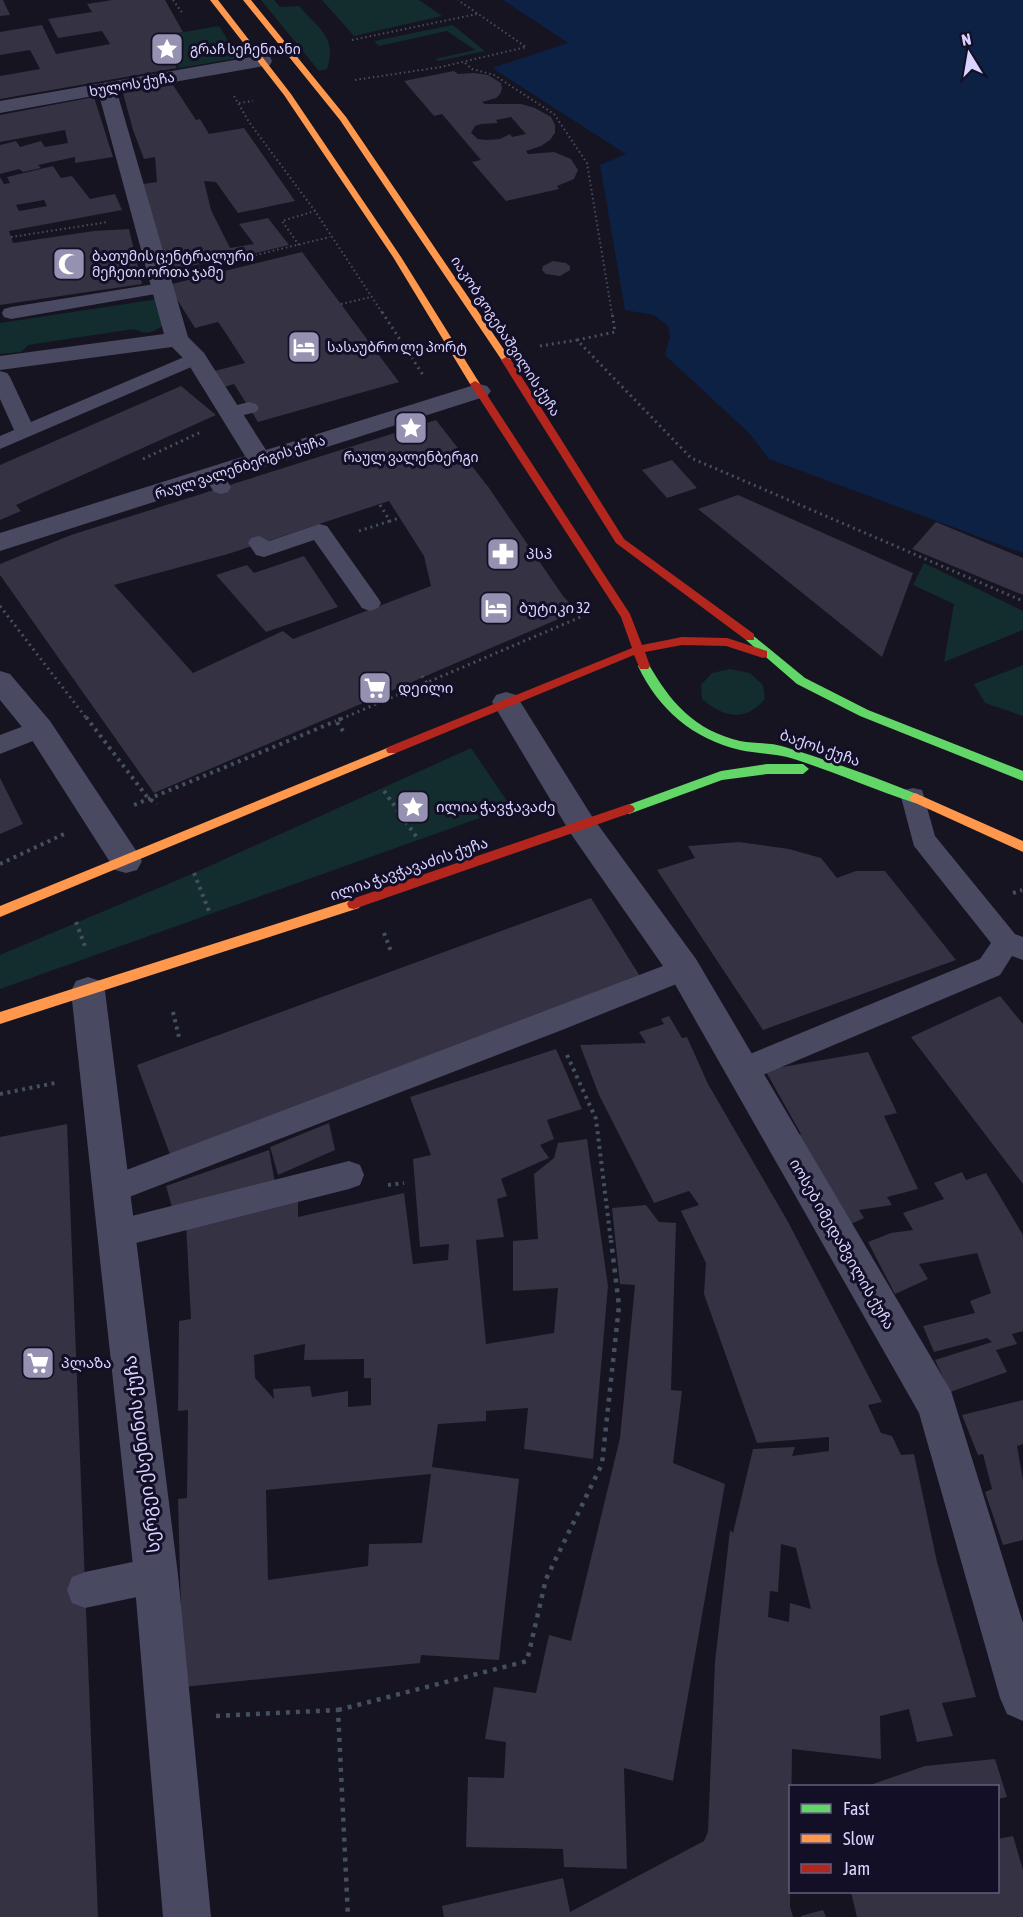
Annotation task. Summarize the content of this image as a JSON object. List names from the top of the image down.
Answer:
{
  "streets": {
    "main road": ["იაკობ გოგებაშვილის ქუჩა", "ბაქოს ქუჩა", "ილია ჭავჭავაძის ქუჩა"],
    "street": [
      "ხულოს ქუჩა",
      "რაულ ვალენბერგის ქუჩა",
      "იოსებ იმედაშვილის ქუჩა",
      "სერგეი ესენინის ქუჩა"
    ]
  },
  "crossings": [
    ["ბაქოს ქუჩა", "ილია ჭავჭავაძის ქუჩა"],
    ["ილია ჭავჭავაძის ქუჩა", "იოსებ იმედაშვილის ქუჩა"],
    ["ილია ჭავჭავაძის ქუჩა", "სერგეი ესენინის ქუჩა"]
  ],
  "places": {
    "place": ["გრაჩ სეჩენიანი", "რაულ ვალენბერგი", "ილია ჭავჭავაძე"],
    "mosque": ["ბათუმის ცენტრალური მეჩეთი ორთა ჯამე"],
    "hotel": ["სასაუბრო ლე პორტ", "ბუტიკი 32"],
    "pharmacy": ["პსპ"],
    "supermarket": ["დეილი", "პლაზა"]
  },
  "legend": ["Fast", "Slow", "Jam"],
  "north": "top"
}
